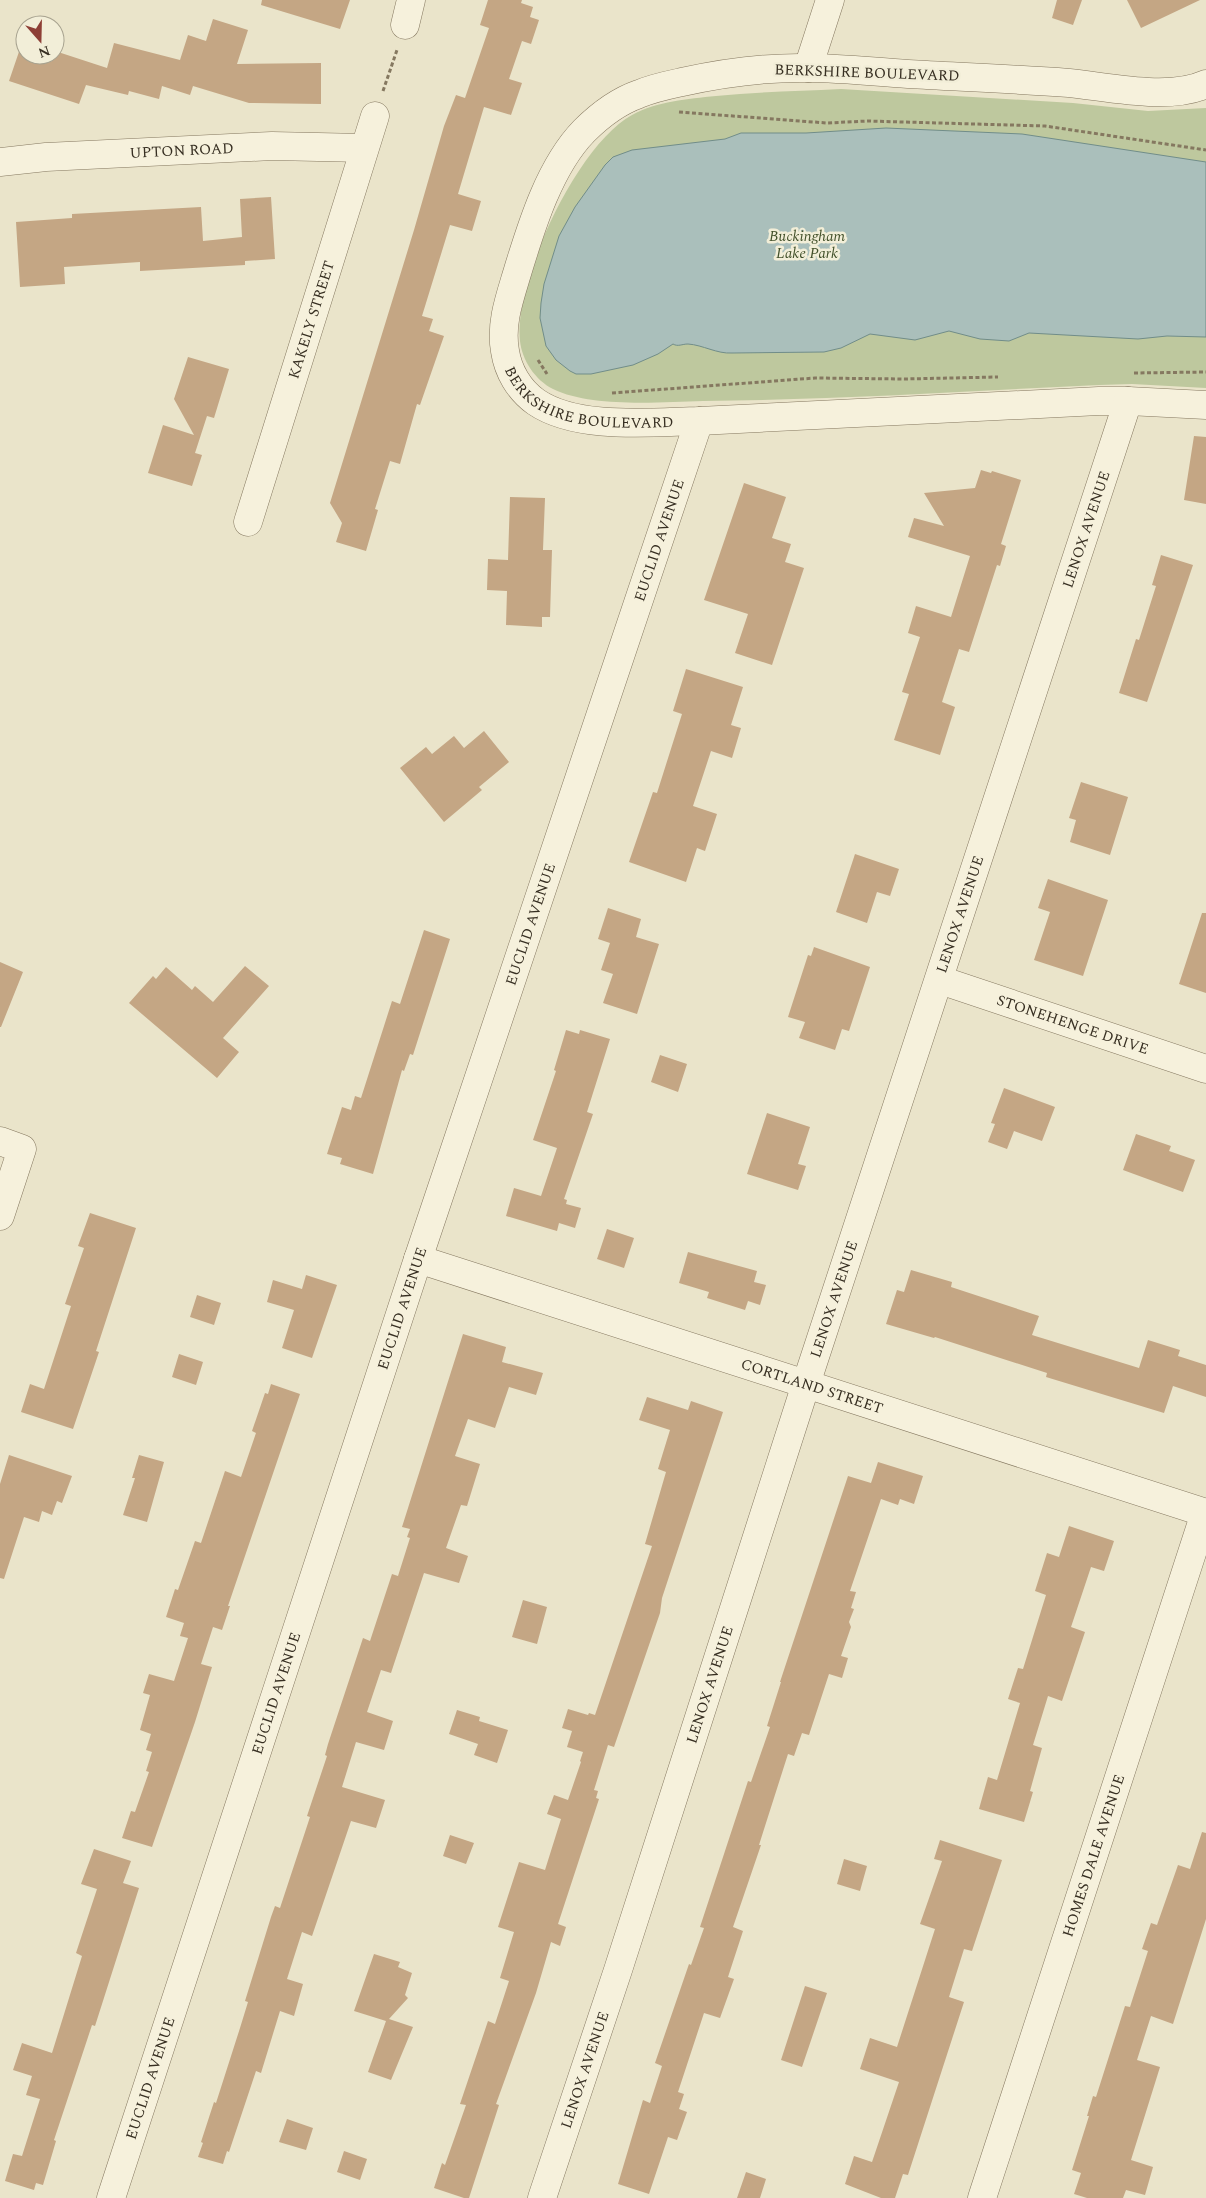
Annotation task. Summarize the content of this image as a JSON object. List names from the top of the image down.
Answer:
{
  "streets": {
    "street": [
      "BERKSHIRE BOULEVARD",
      "UPTON ROAD",
      "KAKELY STREET",
      "LENOX AVENUE",
      "EUCLID AVENUE",
      "STONEHENGE DRIVE",
      "CORTLAND STREET",
      "HOMES DALE AVENUE"
    ]
  },
  "crossings": [
    ["BERKSHIRE BOULEVARD", "LENOX AVENUE"],
    ["BERKSHIRE BOULEVARD", "EUCLID AVENUE"],
    ["UPTON ROAD", "KAKELY STREET"],
    ["LENOX AVENUE", "STONEHENGE DRIVE"],
    ["LENOX AVENUE", "CORTLAND STREET"],
    ["EUCLID AVENUE", "CORTLAND STREET"],
    ["CORTLAND STREET", "HOMES DALE AVENUE"]
  ],
  "parks": ["Buckingham Lake Park"],
  "north": "bottom"
}
